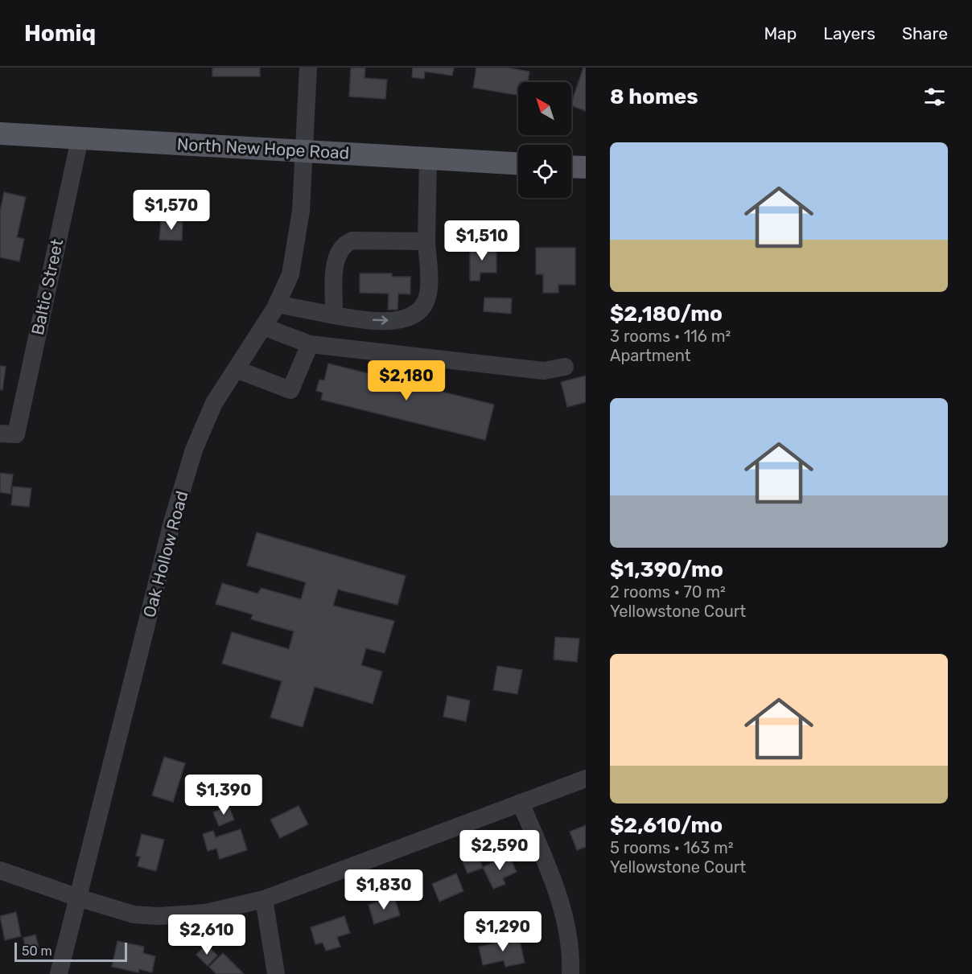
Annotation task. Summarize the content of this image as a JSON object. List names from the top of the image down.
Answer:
{
  "streets": {
    "main road": ["North New Hope Road"],
    "street": ["Baltic Street", "Oak Hollow Road"]
  },
  "crossings": [
    ["North New Hope Road", "Baltic Street"],
    ["North New Hope Road", "Oak Hollow Road"]
  ],
  "scale_bar": "50 m",
  "north": "top left",
  "page": {
    "header": "Homiq",
    "nav": ["Map", "Layers", "Share"],
    "heading": "8 homes",
    "list": [
      {
        "name": "$2,180/mo",
        "note": "3 rooms · 116 m² · Apartment"
      },
      {
        "name": "$1,390/mo",
        "note": "2 rooms · 70 m² · Yellowstone Court"
      },
      {
        "name": "$2,610/mo",
        "note": "5 rooms · 163 m² · Yellowstone Court"
      }
    ],
    "price": [
      "$1,570",
      "$1,510",
      "$2,180",
      "$1,390",
      "$2,590",
      "$1,830",
      "$1,290",
      "$2,610"
    ],
    "scale": "50 m"
  }
}
